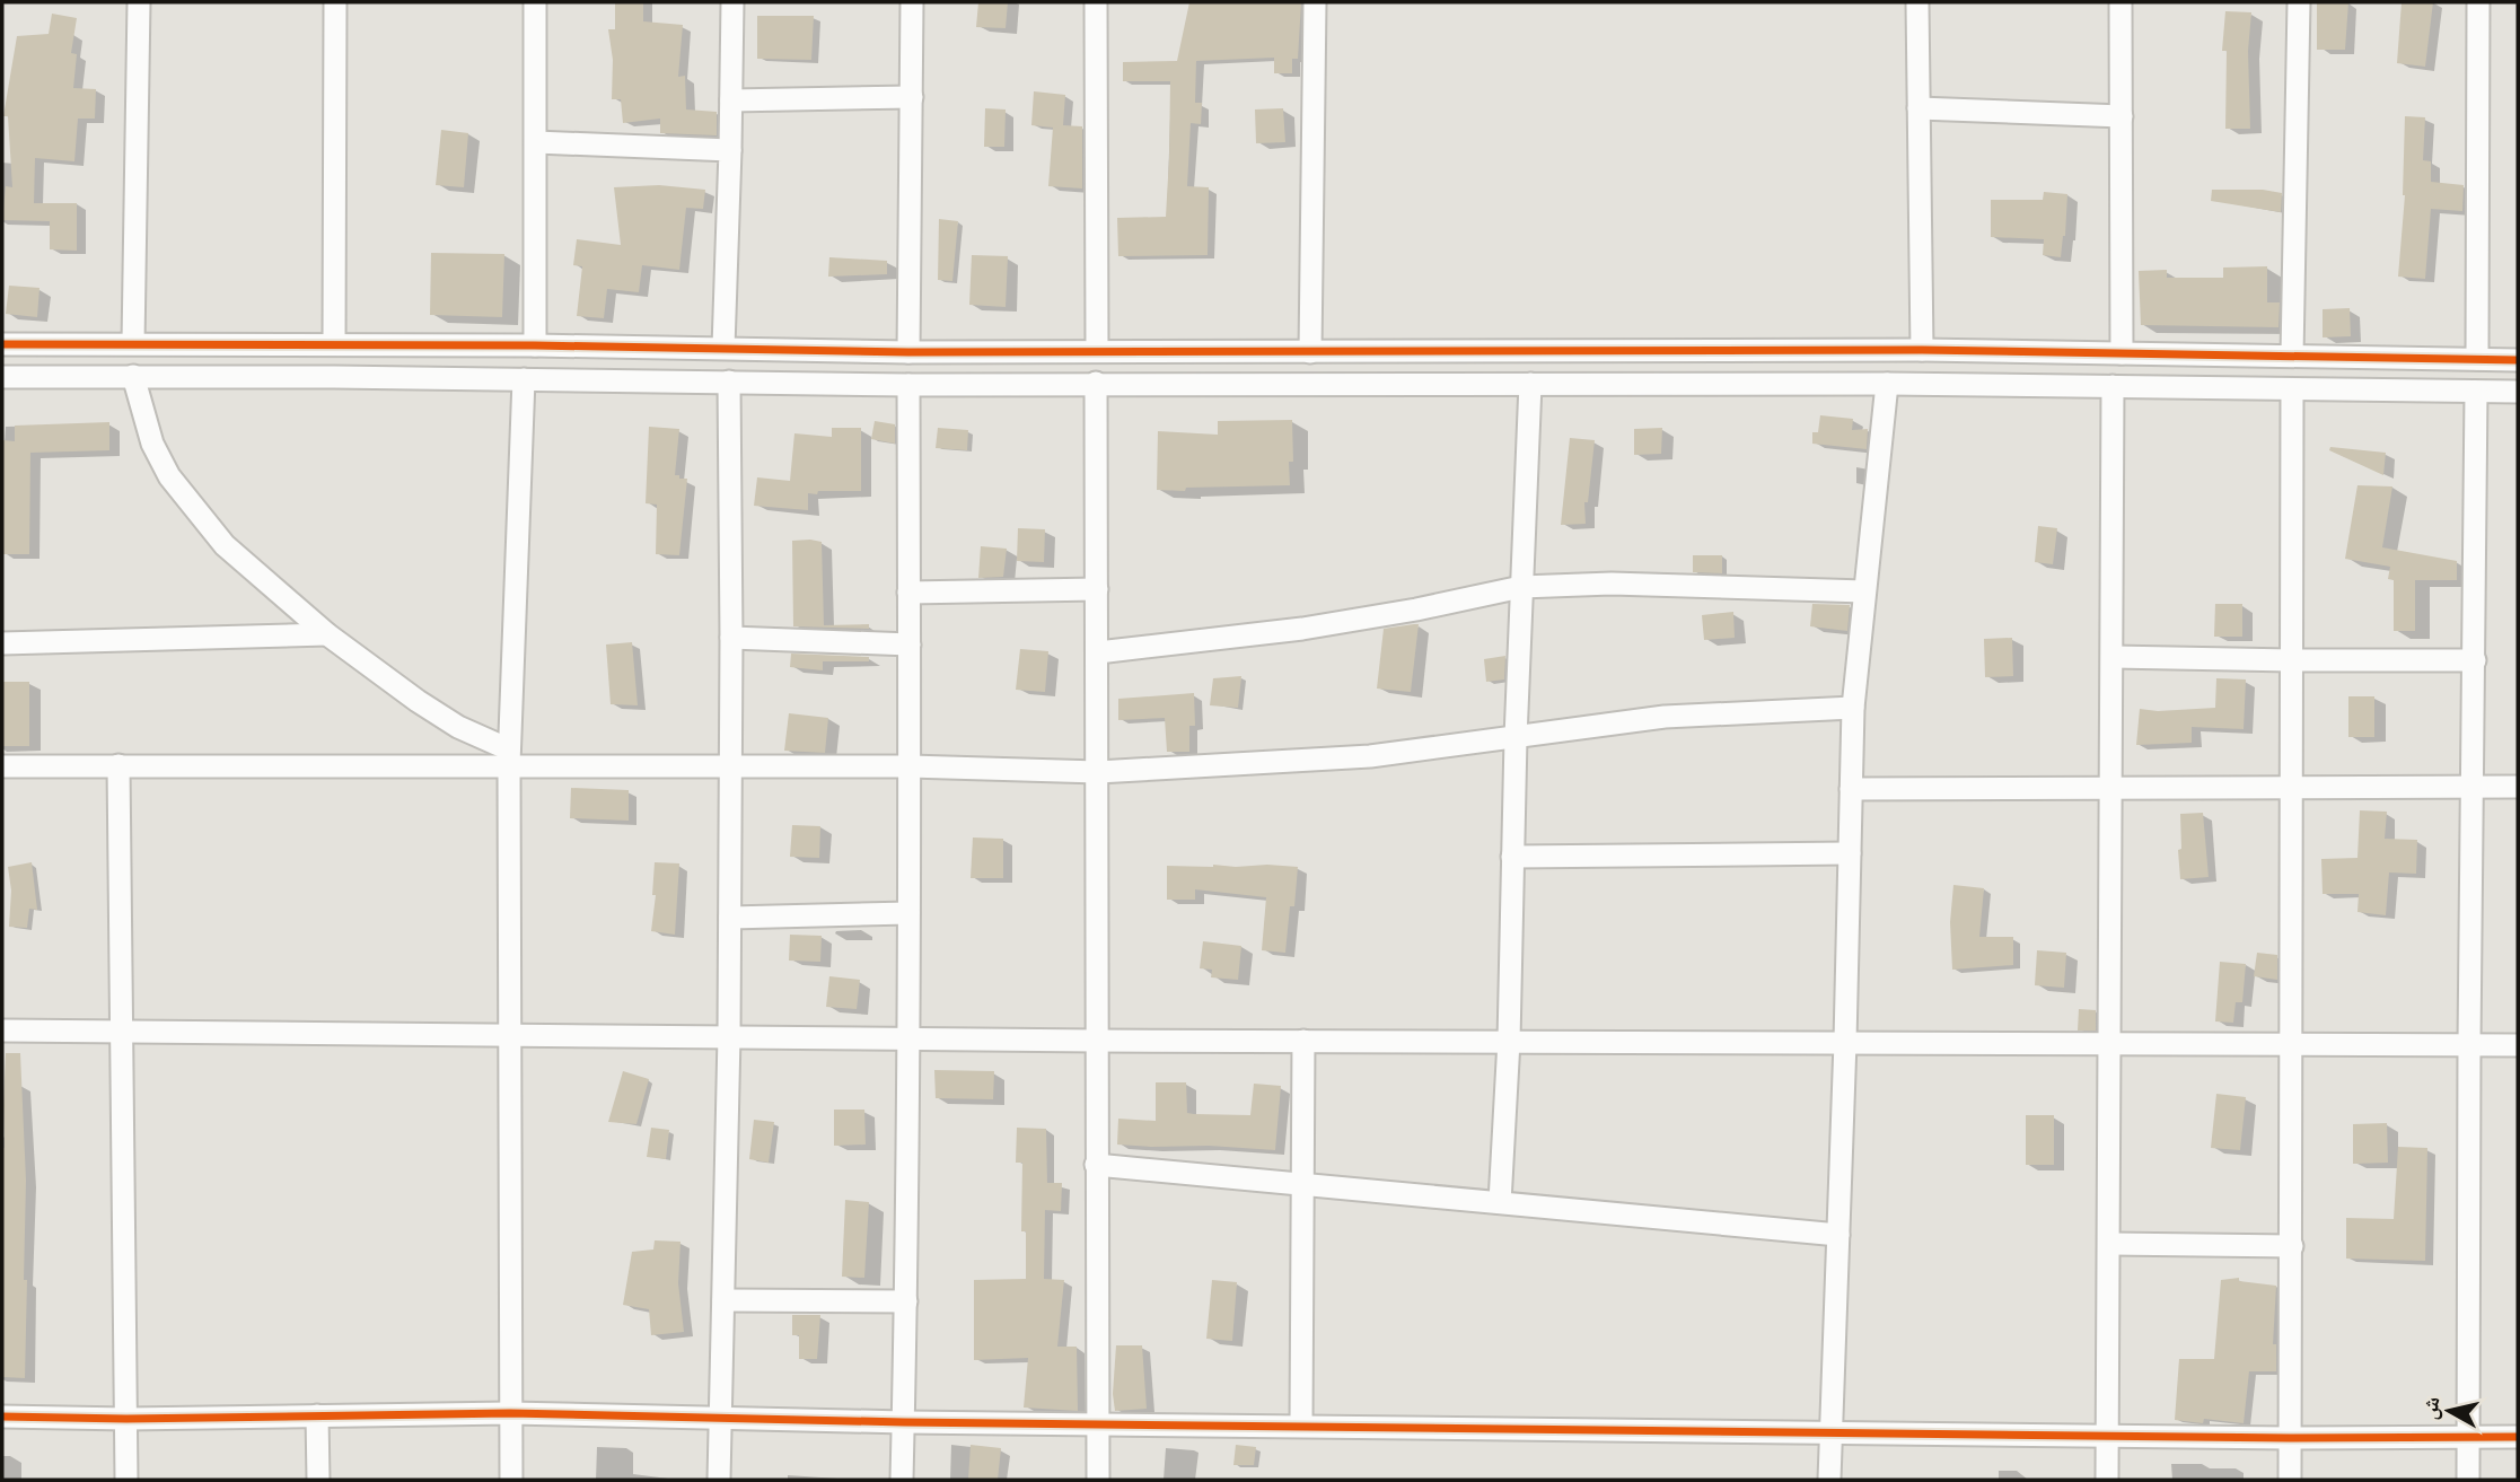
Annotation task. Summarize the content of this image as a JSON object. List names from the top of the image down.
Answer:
{
  "north": "left"
}
